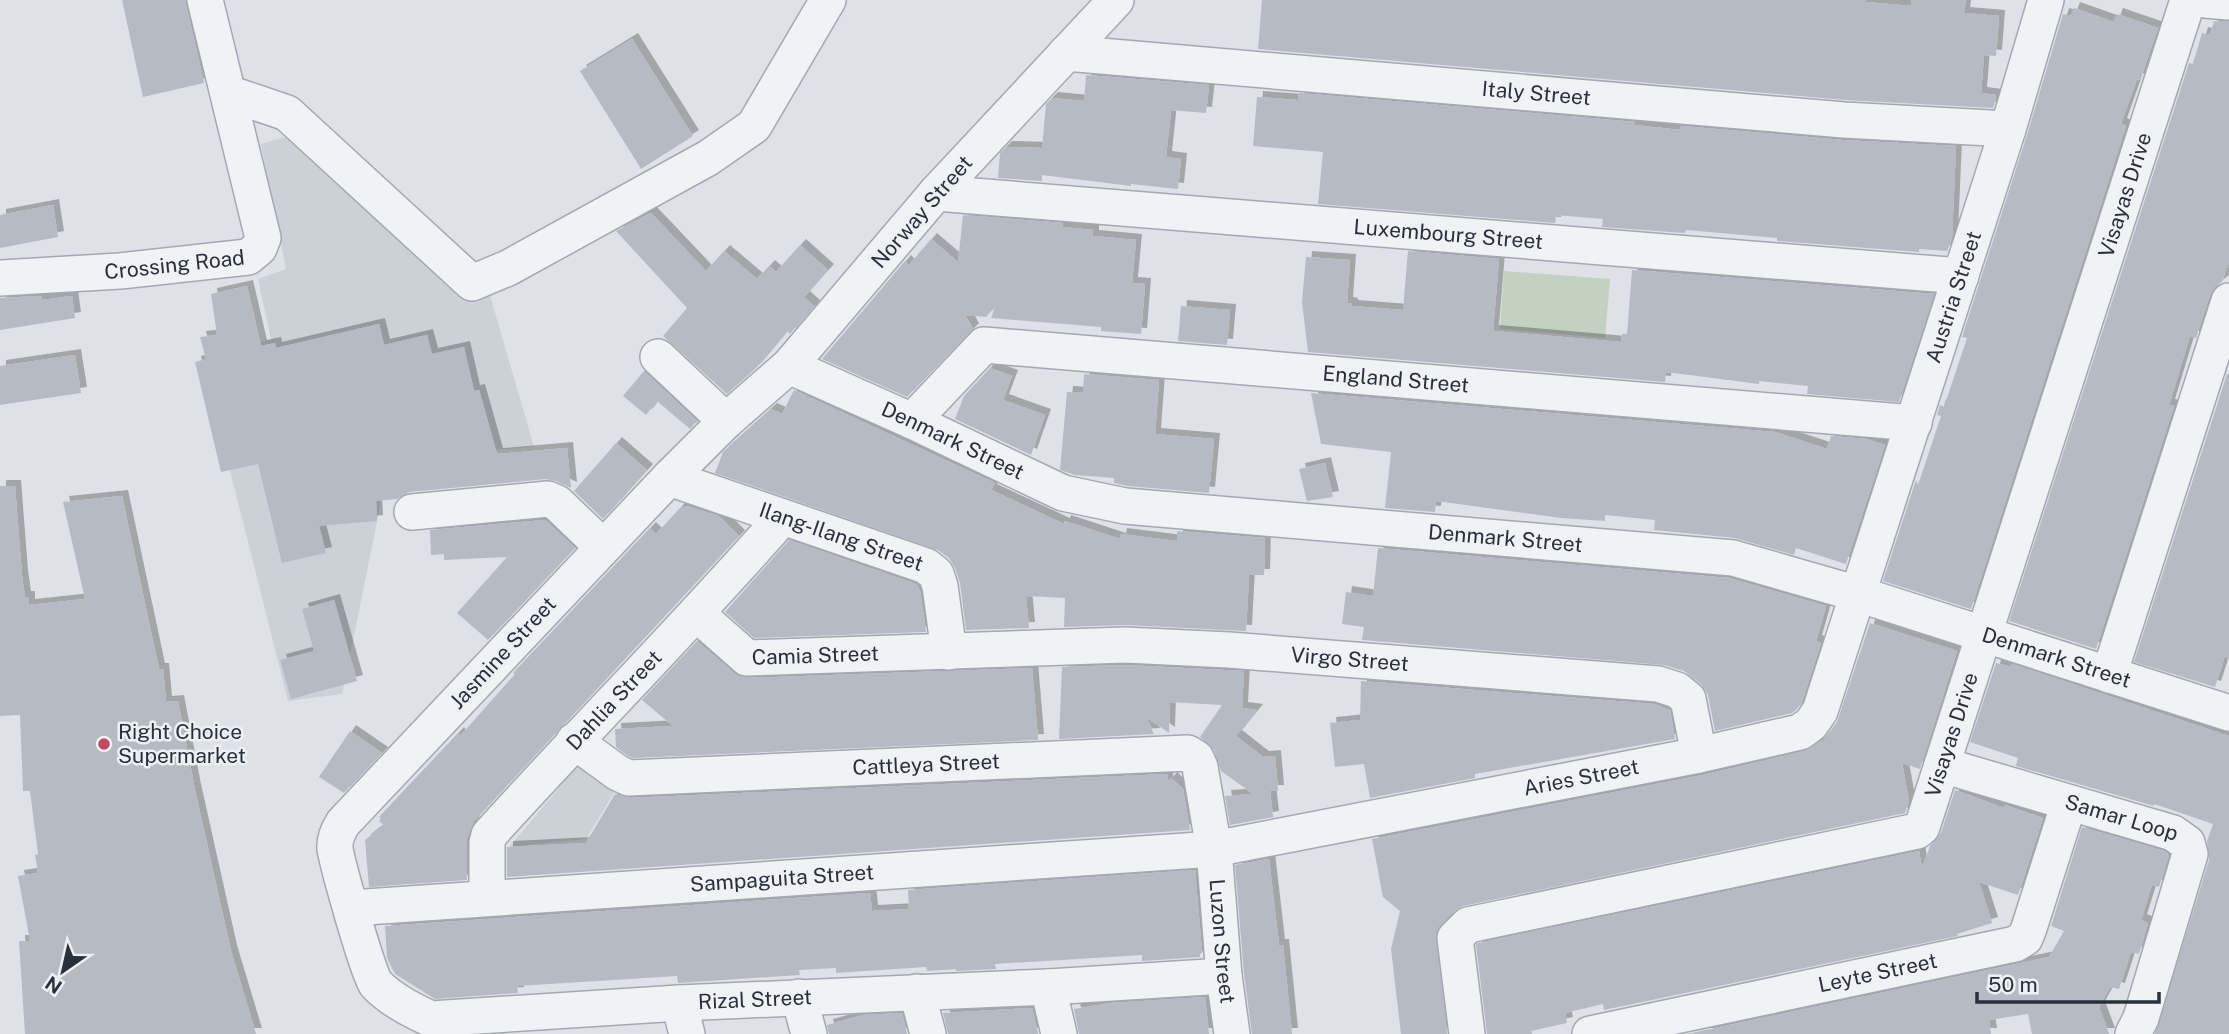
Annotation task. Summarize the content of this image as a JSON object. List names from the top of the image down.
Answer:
{
  "streets": {
    "street": [
      "Italy Street",
      "Visayas Drive",
      "Norway Street",
      "Luxembourg Street",
      "Crossing Road",
      "Austria Street",
      "England Street",
      "Denmark Street",
      "Ilang-Ilang Street",
      "Jasmine Street",
      "Camia Street",
      "Virgo Street",
      "Dahlia Street",
      "Cattleya Street",
      "Aries Street",
      "Samar Loop",
      "Sampaguita Street",
      "Luzon Street",
      "Leyte Street",
      "Rizal Street"
    ]
  },
  "crossings": [
    ["Italy Street", "Norway Street"],
    ["Italy Street", "Austria Street"],
    ["Visayas Drive", "Denmark Street"],
    ["Visayas Drive", "Samar Loop"],
    ["Norway Street", "Luxembourg Street"],
    ["Norway Street", "Denmark Street"],
    ["Norway Street", "Jasmine Street"],
    ["Luxembourg Street", "Austria Street"],
    ["Austria Street", "England Street"],
    ["Austria Street", "Denmark Street"],
    ["Austria Street", "Aries Street"],
    ["England Street", "Denmark Street"],
    ["Denmark Street", "Aries Street"],
    ["Ilang-Ilang Street", "Jasmine Street"],
    ["Ilang-Ilang Street", "Camia Street"],
    ["Ilang-Ilang Street", "Virgo Street"],
    ["Ilang-Ilang Street", "Dahlia Street"],
    ["Jasmine Street", "Sampaguita Street"],
    ["Jasmine Street", "Rizal Street"],
    ["Camia Street", "Virgo Street"],
    ["Camia Street", "Dahlia Street"],
    ["Virgo Street", "Aries Street"],
    ["Dahlia Street", "Cattleya Street"],
    ["Dahlia Street", "Sampaguita Street"],
    ["Cattleya Street", "Aries Street"],
    ["Cattleya Street", "Sampaguita Street"],
    ["Cattleya Street", "Luzon Street"],
    ["Aries Street", "Sampaguita Street"],
    ["Aries Street", "Luzon Street"],
    ["Samar Loop", "Leyte Street"],
    ["Sampaguita Street", "Luzon Street"],
    ["Sampaguita Street", "Rizal Street"],
    ["Luzon Street", "Rizal Street"]
  ],
  "places": ["Right Choice Supermarket"],
  "scale_bar": "50 m",
  "north": "bottom left"
}
